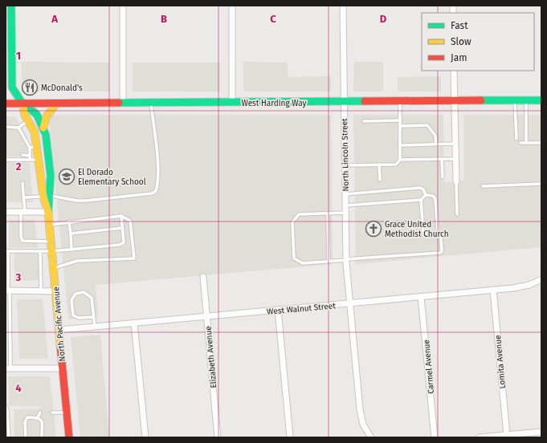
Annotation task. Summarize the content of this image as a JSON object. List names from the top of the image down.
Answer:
{
  "streets": {
    "street": [
      "West Harding Way",
      "North Lincoln Street",
      "West Walnut Street",
      "North Pacific Avenue",
      "Elizabeth Avenue",
      "Lomita Avenue",
      "Carmel Avenue"
    ]
  },
  "crossings": [
    ["West Harding Way", "North Lincoln Street"],
    ["West Harding Way", "North Pacific Avenue"],
    ["North Lincoln Street", "West Walnut Street"],
    ["West Walnut Street", "North Pacific Avenue"],
    ["West Walnut Street", "Elizabeth Avenue"],
    ["West Walnut Street", "Lomita Avenue"],
    ["West Walnut Street", "Carmel Avenue"]
  ],
  "places": {
    "restaurant": ["McDonald's"],
    "school or university": ["El Dorado Elementary School"],
    "church": ["Grace United Methodist Church"]
  },
  "legend": ["Fast", "Slow", "Jam"],
  "grid": {
    "columns": [
      "A",
      "B",
      "C",
      "D"
    ],
    "rows": [
      "1",
      "2",
      "3",
      "4"
    ]
  }
}
